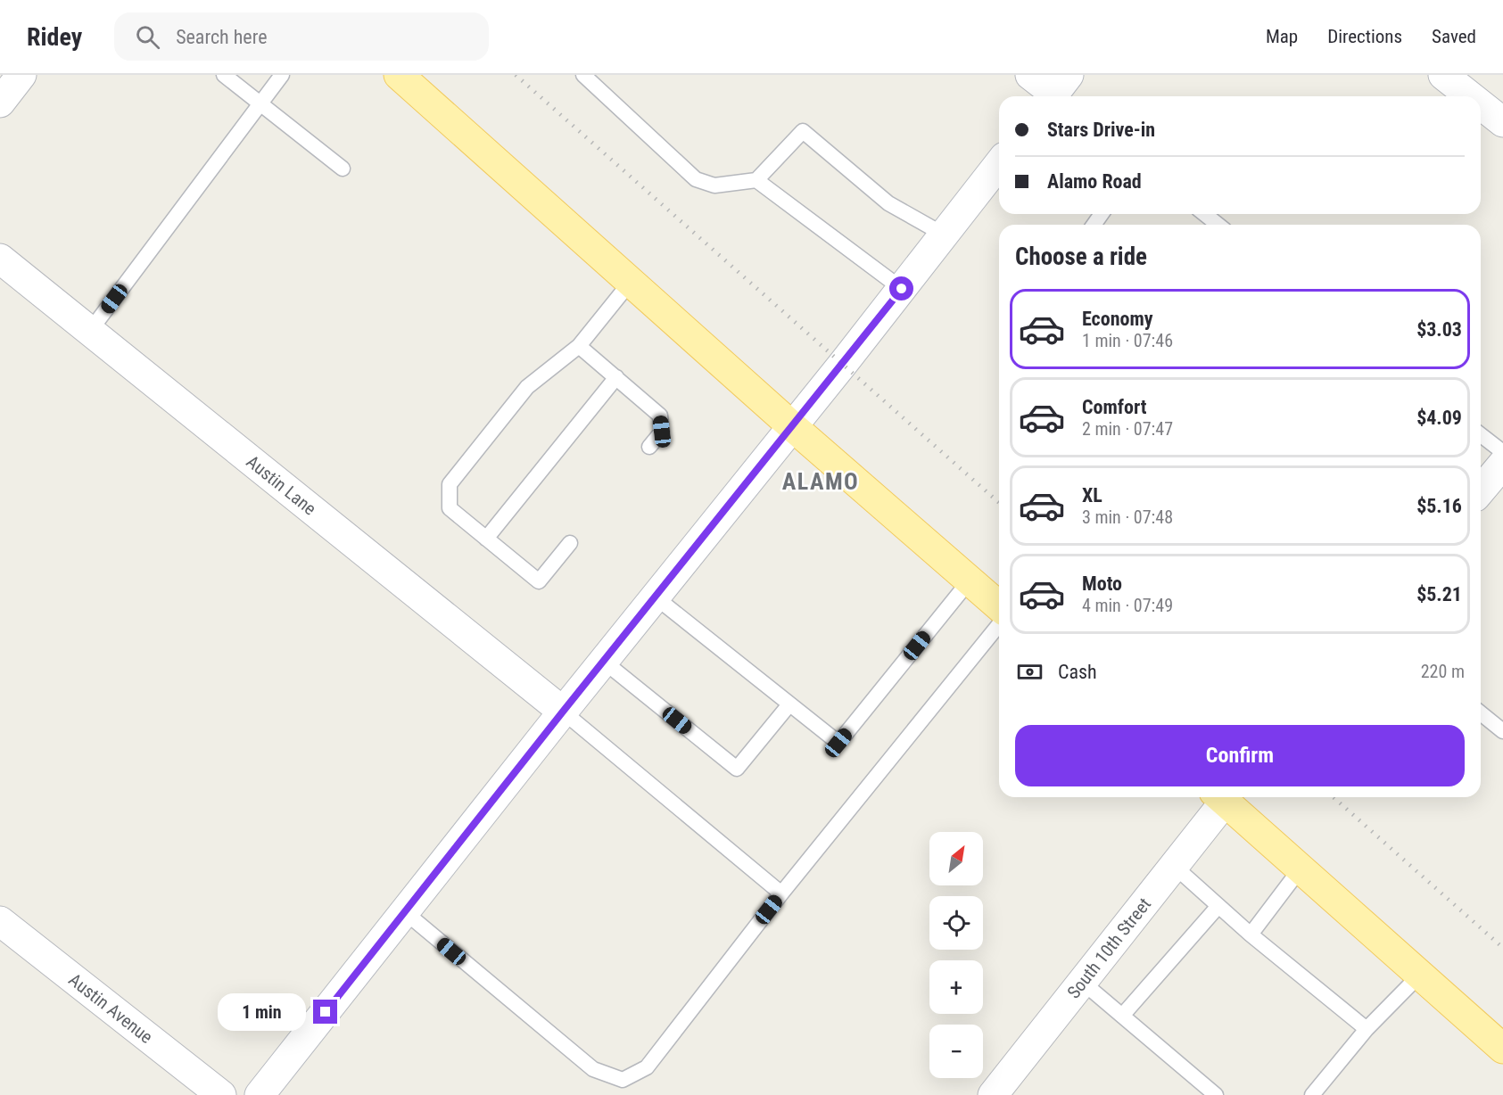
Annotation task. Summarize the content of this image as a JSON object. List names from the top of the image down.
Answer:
{
  "streets": {
    "street": ["Austin Lane", "South 10th Street", "Austin Avenue"]
  },
  "districts": ["ALAMO"],
  "north": "top right",
  "page": {
    "header": "Ridey",
    "search": "Search here",
    "nav": ["Map", "Directions", "Saved"],
    "banner": ["Stars Drive-in", "Alamo Road"],
    "heading": "Choose a ride",
    "list": [
      {
        "name": "Economy",
        "note": "1 min · 07:46",
        "value": "$3.03"
      },
      {
        "name": "Comfort",
        "note": "2 min · 07:47",
        "value": "$4.09"
      },
      {
        "name": "XL",
        "note": "3 min · 07:48",
        "value": "$5.16"
      },
      {
        "name": "Moto",
        "note": "4 min · 07:49",
        "value": "$5.21"
      }
    ],
    "pay": ["Cash", "220 m"],
    "buttons": "Confirm",
    "map_buttons": ["+", "−"],
    "bubble": "1 min"
  }
}
